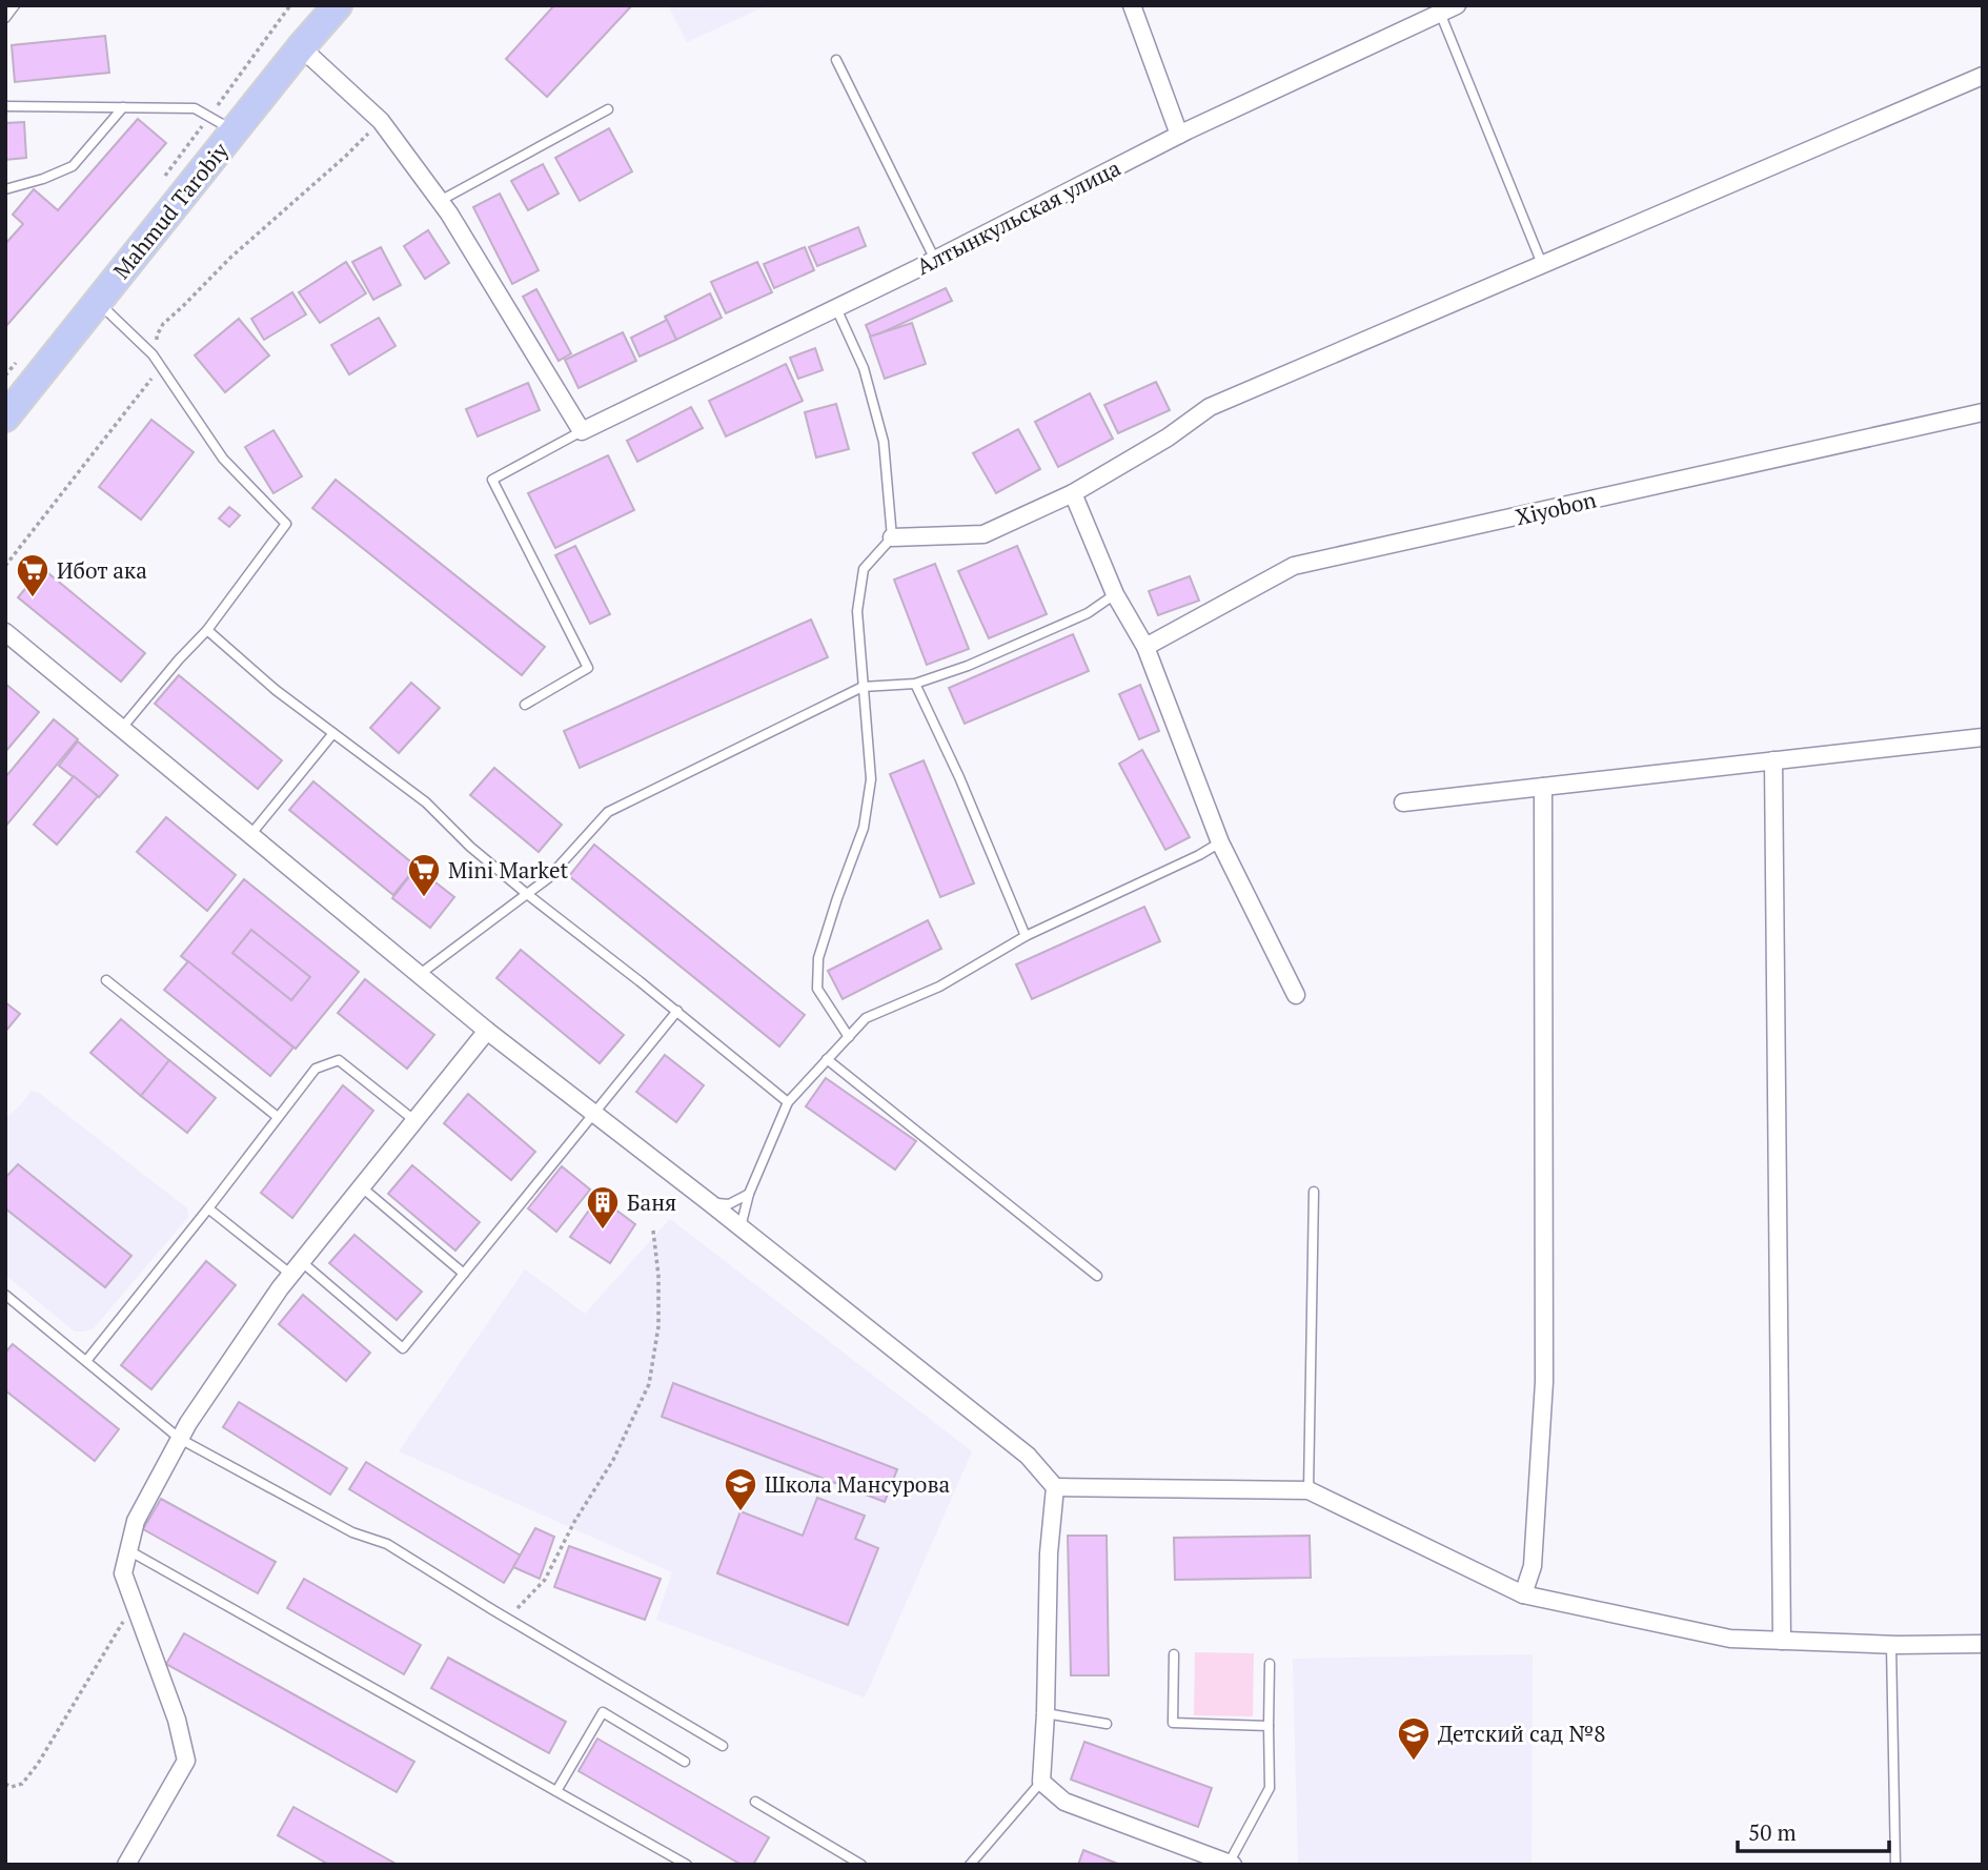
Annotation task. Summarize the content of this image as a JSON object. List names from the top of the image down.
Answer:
{
  "streets": {
    "main road": ["Mahmud Tarobiy"],
    "street": ["Алтынкульская улица", "Xiyobon"]
  },
  "places": {
    "supermarket": ["Ибот ака", "Mini Market"],
    "building": ["Баня"],
    "school or university": ["Школа Мансурова", "Детский сад №8"]
  },
  "scale_bar": "50 m"
}
